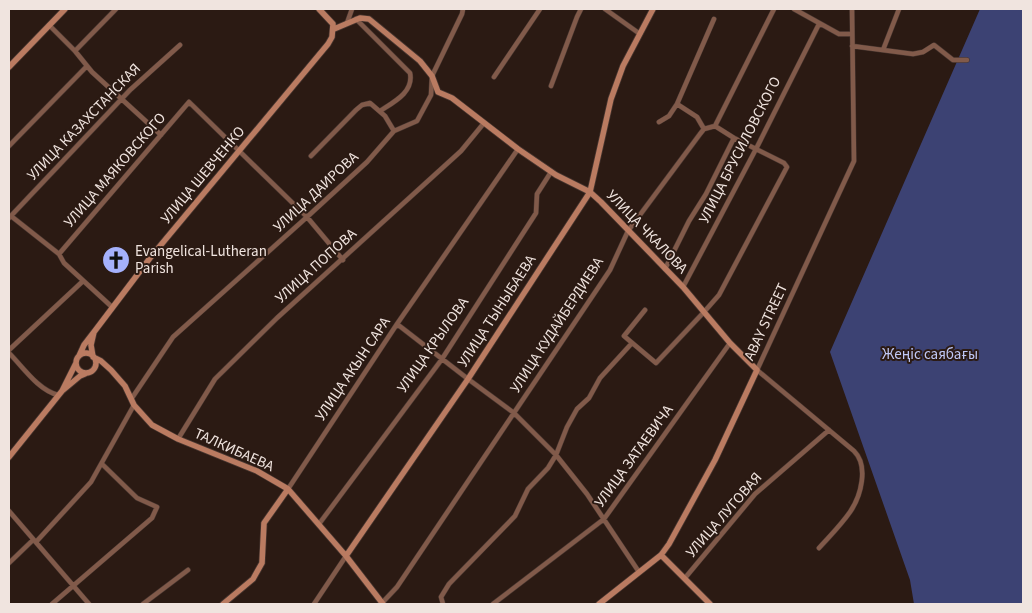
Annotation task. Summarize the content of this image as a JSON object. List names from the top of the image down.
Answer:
{
  "streets": {
    "street": [
      "УЛИЦА КАЗАХСТАНСКАЯ",
      "УЛИЦА БРУСИЛОВСКОГО",
      "УЛИЦА МАЯКОВСКОГО",
      "УЛИЦА ШЕВЧЕНКО",
      "УЛИЦА ДАИРОВА",
      "УЛИЦА ЧКАЛОВА",
      "УЛИЦА ПОПОВА",
      "УЛИЦА ТЫНЫБАЕВА",
      "ABAY STREET",
      "УЛИЦА КУДАЙБЕРДИЕВА",
      "УЛИЦА КРЫЛОВА",
      "УЛИЦА АКЫН САРА",
      "ТАЛКИБАЕВА",
      "УЛИЦА ЗАТАЕВИЧА",
      "УЛИЦА ЛУГОВАЯ"
    ]
  },
  "crossings": [
    ["УЛИЦА БРУСИЛОВСКОГО", "УЛИЦА ЧКАЛОВА"],
    ["УЛИЦА МАЯКОВСКОГО", "УЛИЦА ШЕВЧЕНКО"],
    ["УЛИЦА ШЕВЧЕНКО", "ТАЛКИБАЕВА"],
    ["УЛИЦА ДАИРОВА", "УЛИЦА ЧКАЛОВА"],
    ["УЛИЦА ДАИРОВА", "ТАЛКИБАЕВА"],
    ["УЛИЦА ЧКАЛОВА", "УЛИЦА ПОПОВА"],
    ["УЛИЦА ЧКАЛОВА", "УЛИЦА ТЫНЫБАЕВА"],
    ["УЛИЦА ЧКАЛОВА", "ABAY STREET"],
    ["УЛИЦА ЧКАЛОВА", "УЛИЦА КУДАЙБЕРДИЕВА"],
    ["УЛИЦА ЧКАЛОВА", "УЛИЦА КРЫЛОВА"],
    ["УЛИЦА ЧКАЛОВА", "УЛИЦА АКЫН САРА"],
    ["УЛИЦА ЧКАЛОВА", "УЛИЦА ЗАТАЕВИЧА"],
    ["УЛИЦА ЧКАЛОВА", "УЛИЦА ЛУГОВАЯ"],
    ["УЛИЦА ПОПОВА", "ТАЛКИБАЕВА"],
    ["УЛИЦА ТЫНЫБАЕВА", "ТАЛКИБАЕВА"],
    ["УЛИЦА КУДАЙБЕРДИЕВА", "ТАЛКИБАЕВА"],
    ["УЛИЦА КРЫЛОВА", "ТАЛКИБАЕВА"],
    ["УЛИЦА АКЫН САРА", "ТАЛКИБАЕВА"]
  ],
  "parks": ["Жеңіс саябағы"],
  "places": {
    "church": ["Evangelical-Lutheran Parish"]
  }
}
